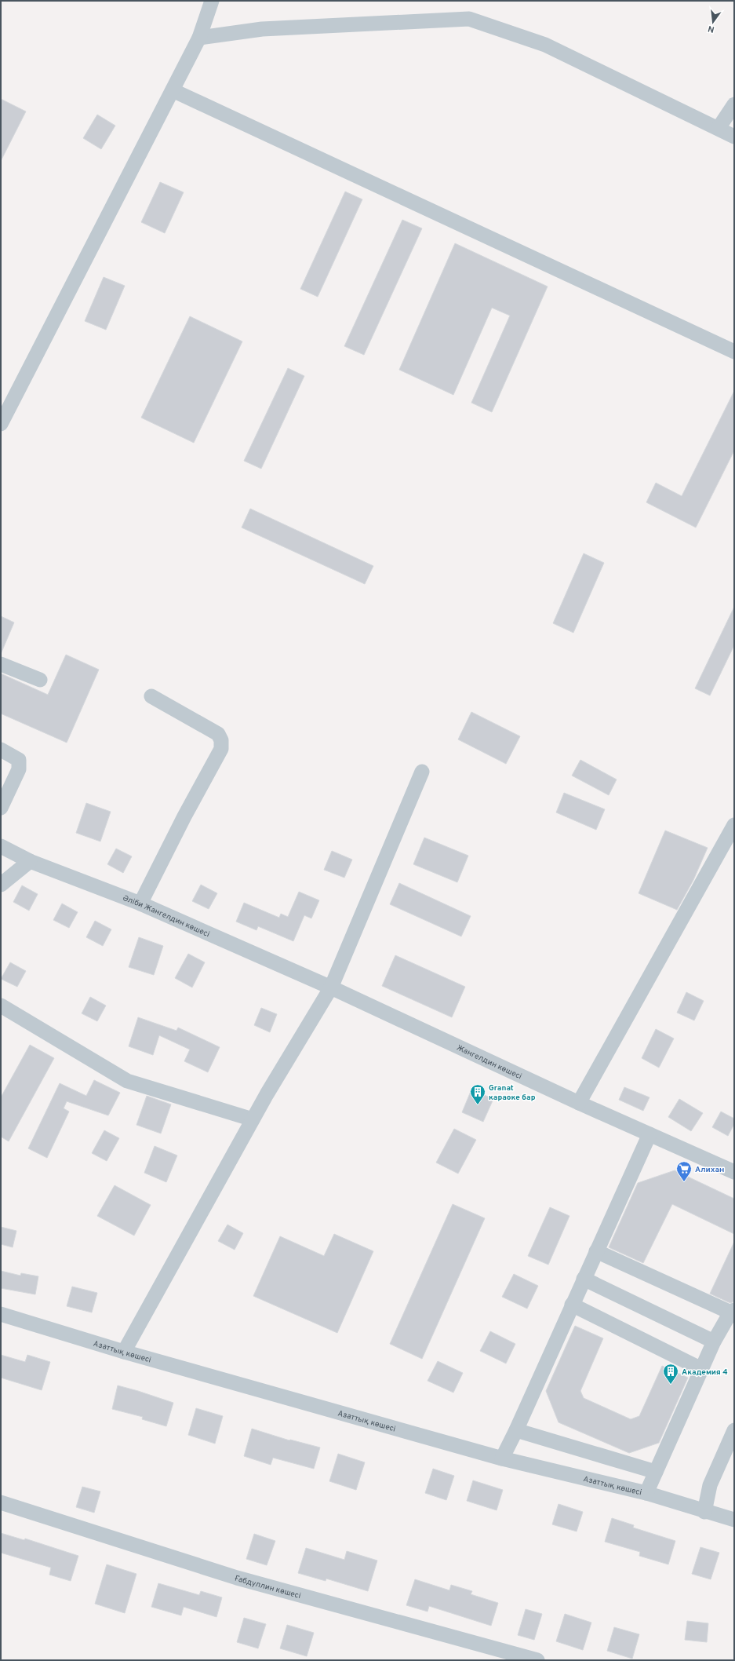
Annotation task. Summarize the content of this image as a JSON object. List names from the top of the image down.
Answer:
{
  "streets": {
    "street": [
      "Әліби Жангелдин көшесі",
      "Жангелдин көшесі",
      "Азаттық көшесі",
      "Ғабдуллин көшесі"
    ]
  },
  "crossings": [
    ["Әліби Жангелдин көшесі", "Жангелдин көшесі"]
  ],
  "places": {
    "building": ["Granat караоке бар", "Академия 4"],
    "supermarket": ["Алихан"]
  },
  "north": "bottom"
}
